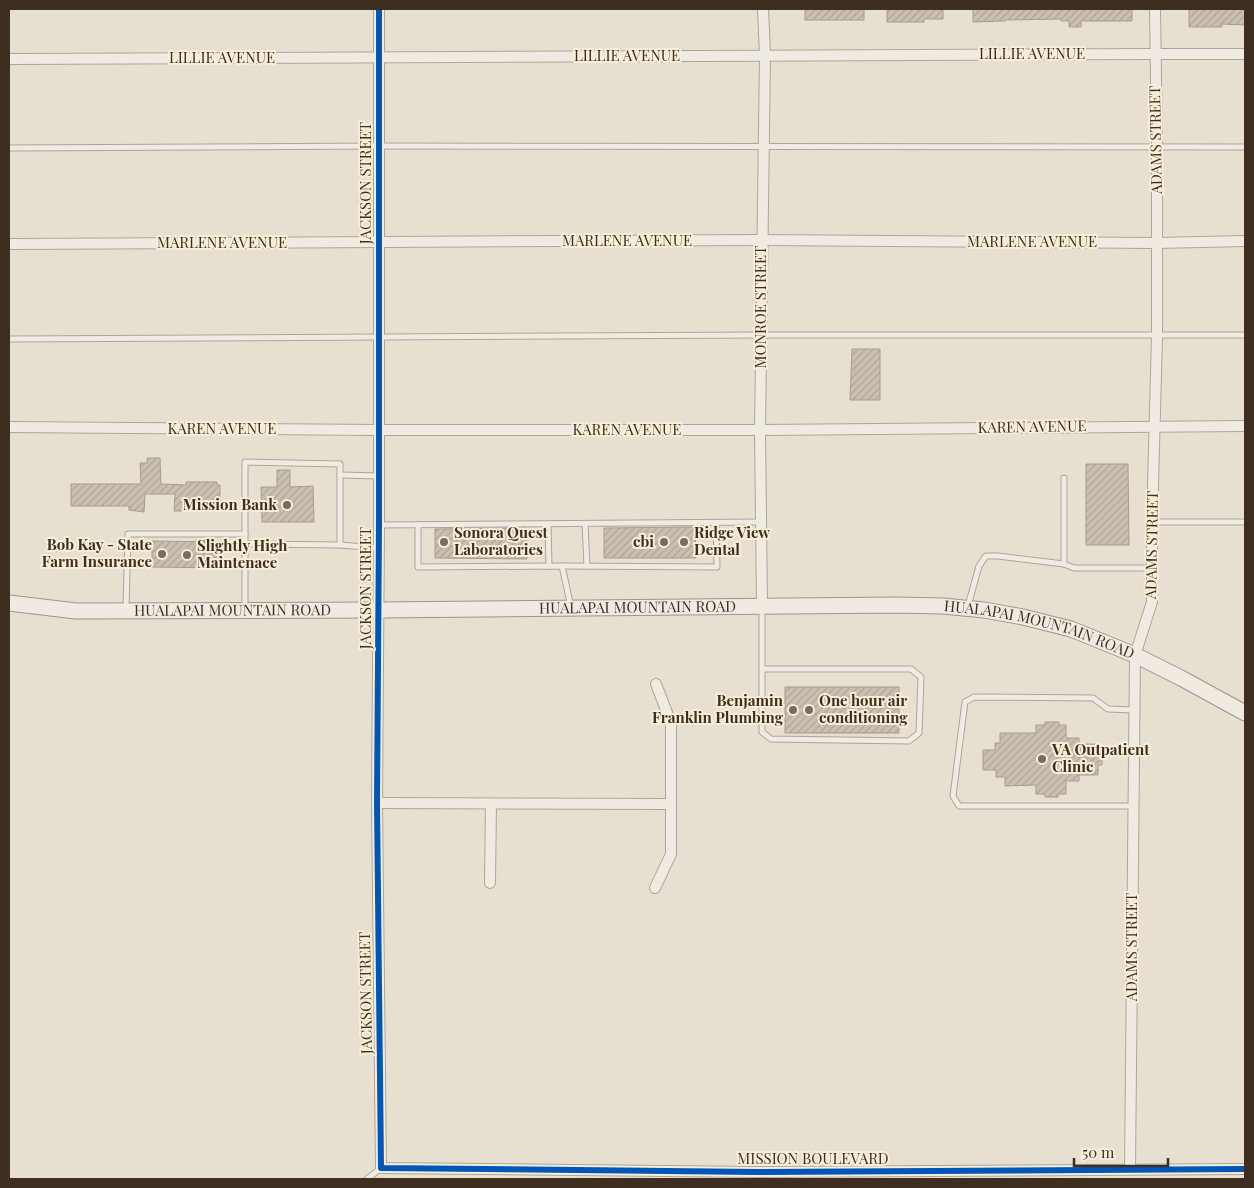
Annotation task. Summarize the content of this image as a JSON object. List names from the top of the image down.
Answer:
{
  "streets": {
    "main road": ["HUALAPAI MOUNTAIN ROAD"],
    "street": [
      "LILLIE AVENUE",
      "ADAMS STREET",
      "JACKSON STREET",
      "MARLENE AVENUE",
      "MONROE STREET",
      "KAREN AVENUE",
      "MISSION BOULEVARD"
    ]
  },
  "crossings": [
    ["LILLIE AVENUE", "ADAMS STREET"],
    ["LILLIE AVENUE", "JACKSON STREET"],
    ["LILLIE AVENUE", "MONROE STREET"],
    ["ADAMS STREET", "MARLENE AVENUE"],
    ["ADAMS STREET", "KAREN AVENUE"],
    ["ADAMS STREET", "HUALAPAI MOUNTAIN ROAD"],
    ["ADAMS STREET", "MISSION BOULEVARD"],
    ["JACKSON STREET", "MARLENE AVENUE"],
    ["JACKSON STREET", "KAREN AVENUE"],
    ["JACKSON STREET", "HUALAPAI MOUNTAIN ROAD"],
    ["JACKSON STREET", "MISSION BOULEVARD"],
    ["MARLENE AVENUE", "MONROE STREET"],
    ["MONROE STREET", "KAREN AVENUE"],
    ["MONROE STREET", "HUALAPAI MOUNTAIN ROAD"]
  ],
  "places": [
    "Mission Bank",
    "Sonora Quest Laboratories",
    "cbi",
    "Ridge View Dental",
    "Bob Kay - State Farm Insurance",
    "Slightly High Maintenace",
    "Benjamin Franklin Plumbing",
    "One hour air conditioning",
    "VA Outpatient Clinic"
  ],
  "scale_bar": "50 m"
}
